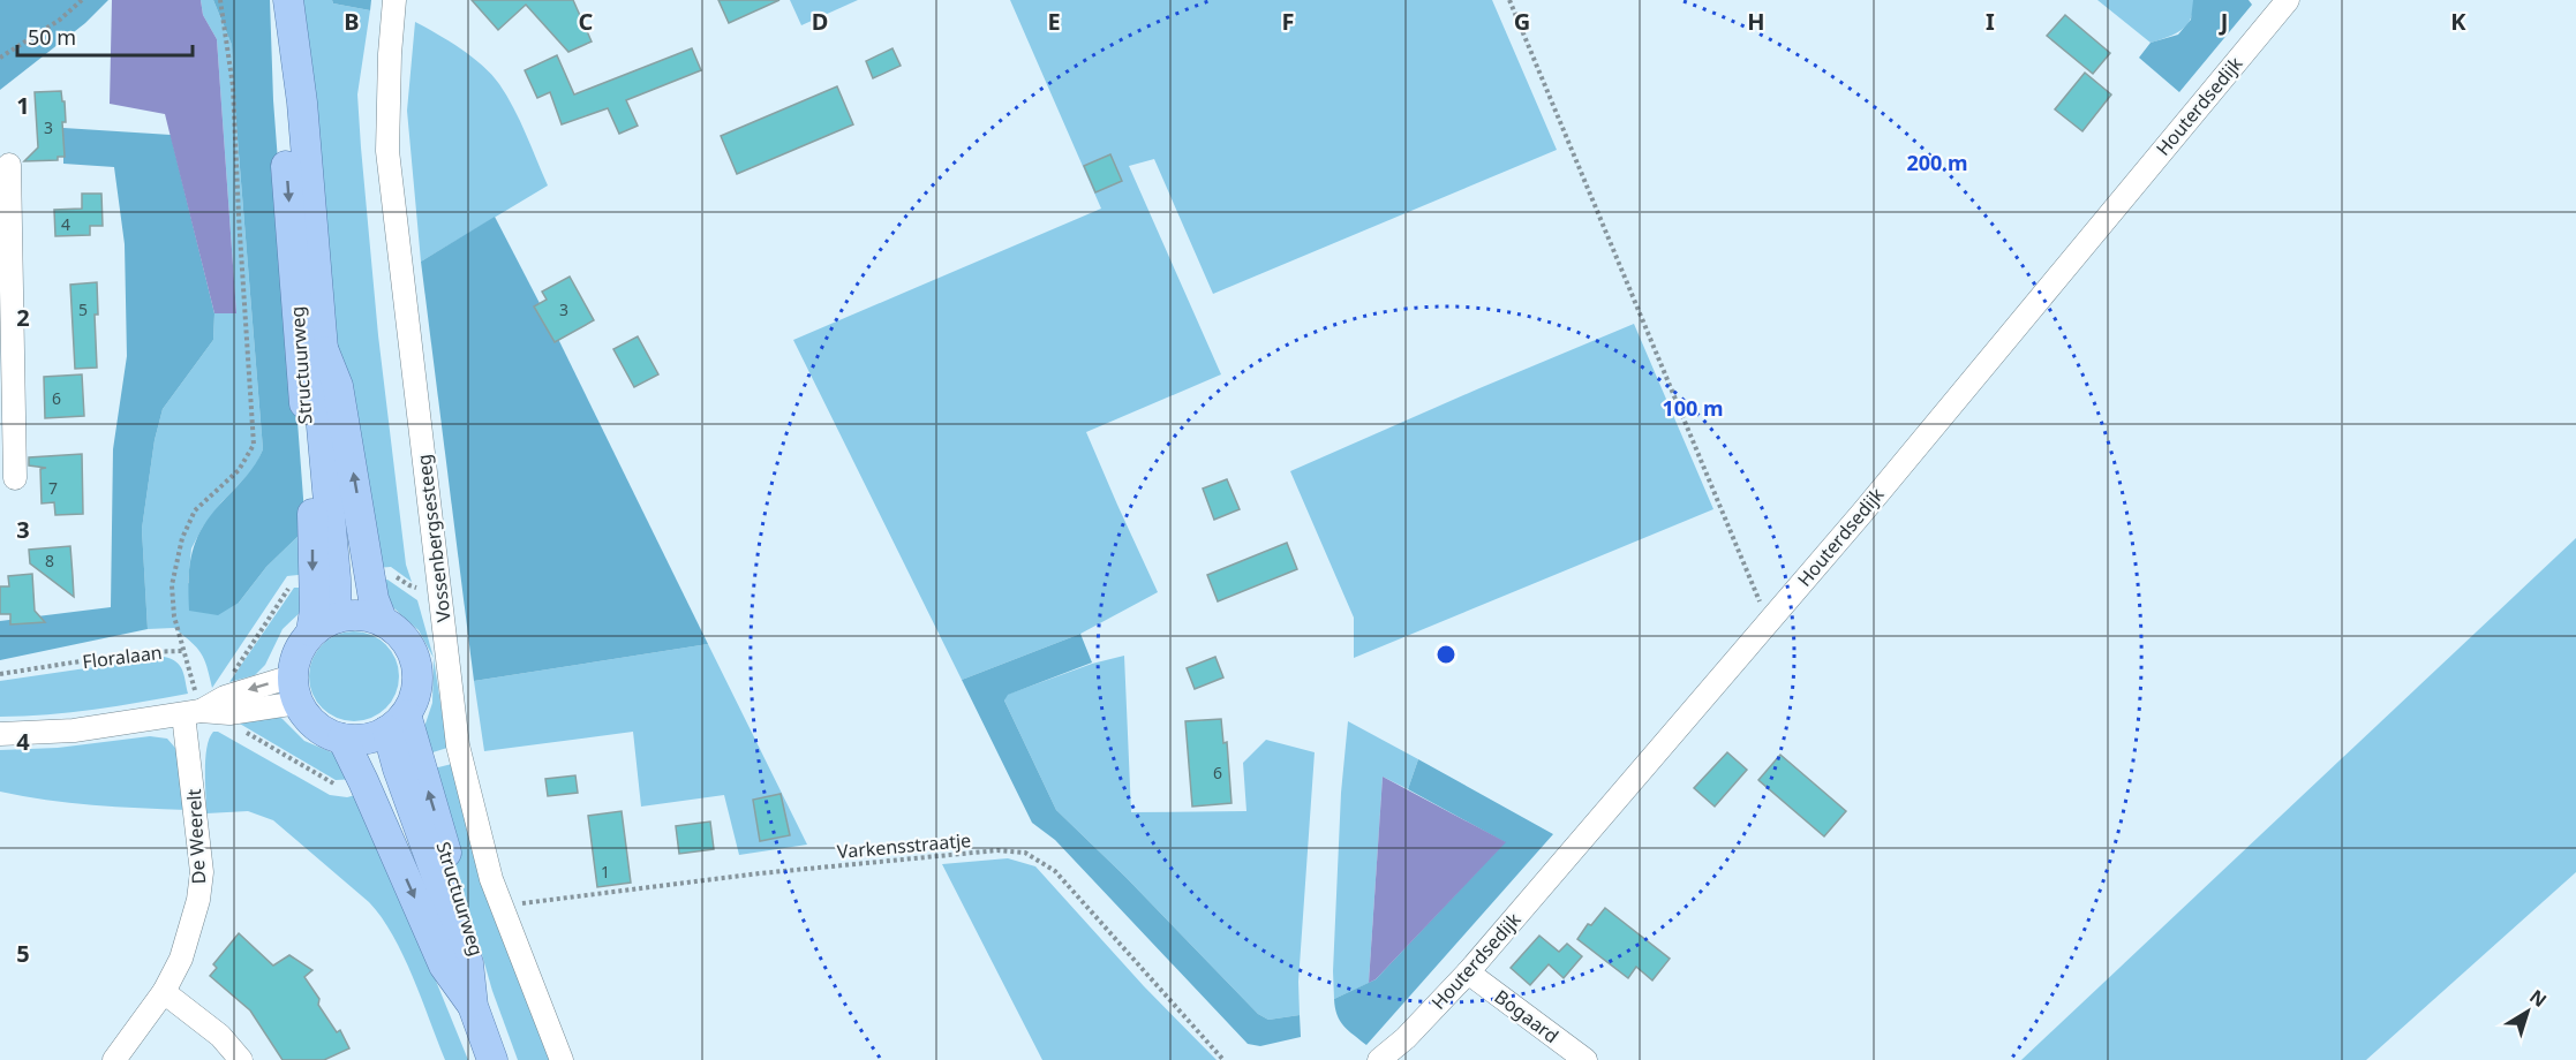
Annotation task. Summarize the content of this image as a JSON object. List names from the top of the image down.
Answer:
{
  "streets": {
    "main road": ["Structuurweg"],
    "street": [
      "Houterdsedijk",
      "Vossenbergsesteeg",
      "De Weerelt",
      "Bogaard"
    ],
    "path": ["Floralaan", "Varkensstraatje"]
  },
  "crossings": [
    ["Houterdsedijk", "Bogaard"],
    ["Vossenbergsesteeg", "Varkensstraatje"],
    ["Floralaan", "De Weerelt"]
  ],
  "house_numbers": [
    "3",
    "4",
    "5",
    "3",
    "6",
    "7",
    "8",
    "6",
    "1"
  ],
  "scale_bar": "50 m",
  "north": "top right",
  "grid": {
    "columns": [
      "B",
      "C",
      "D",
      "E",
      "F",
      "G",
      "H",
      "I",
      "J",
      "K"
    ],
    "rows": [
      "1",
      "2",
      "3",
      "4",
      "5"
    ]
  },
  "rings": ["200 m", "100 m"]
}
